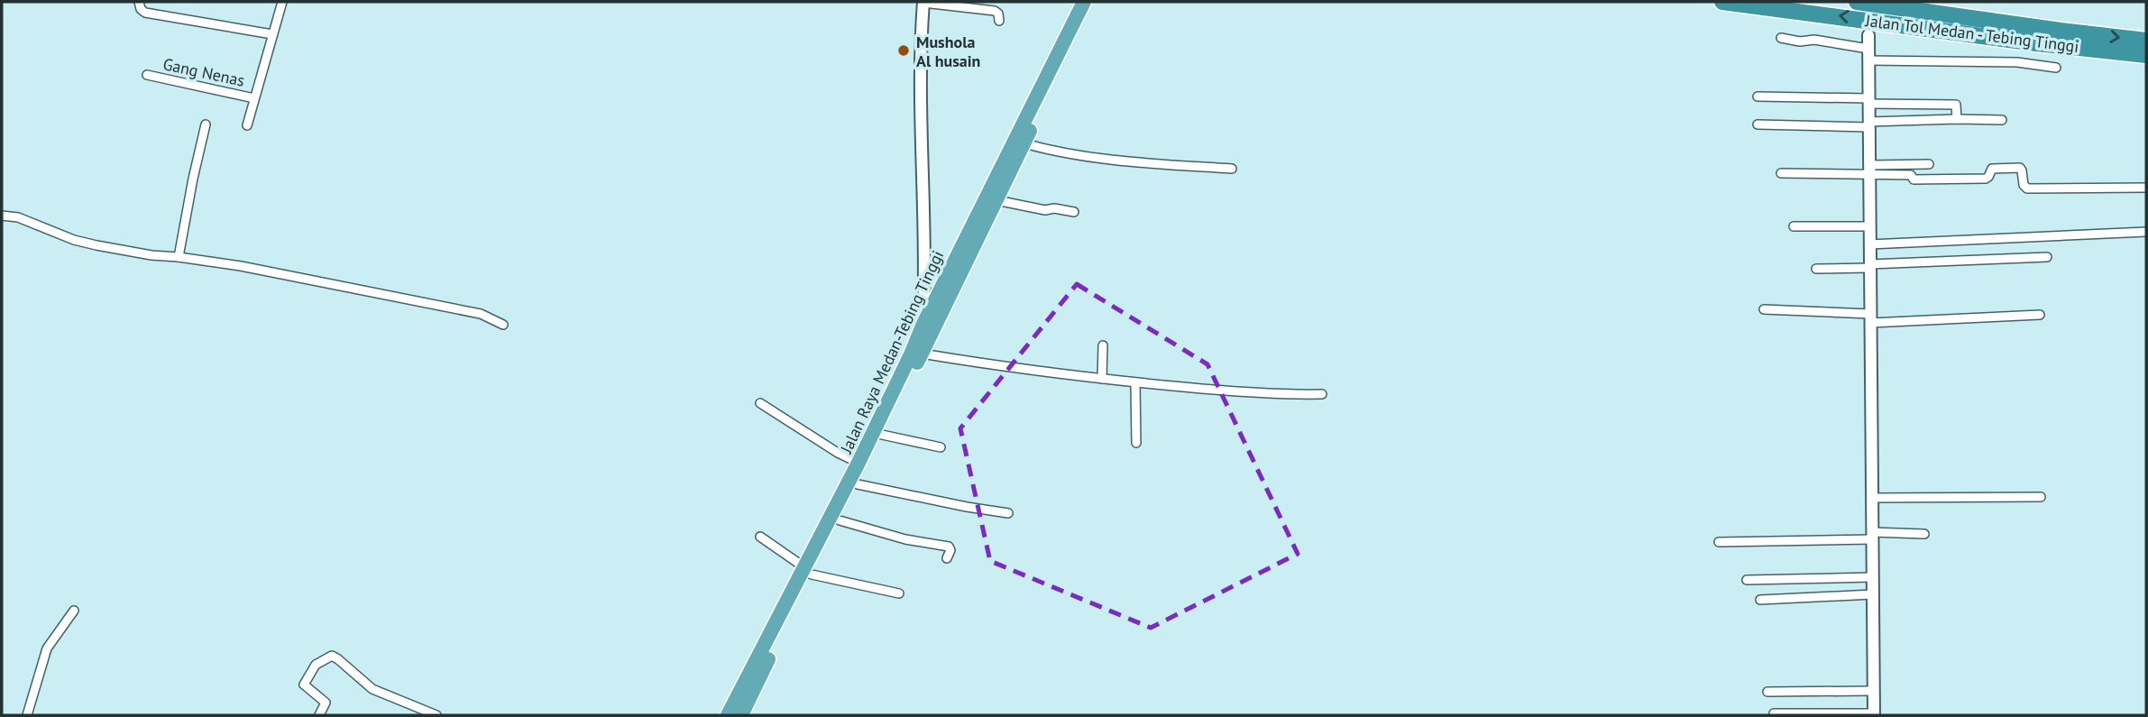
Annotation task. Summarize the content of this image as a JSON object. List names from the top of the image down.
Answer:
{
  "streets": {
    "highway": ["Jalan Tol Medan - Tebing Tinggi", "Jalan Raya Medan-Tebing Tinggi"],
    "street": ["Gang Nenas"]
  },
  "places": ["Mushola Al husain"]
}
